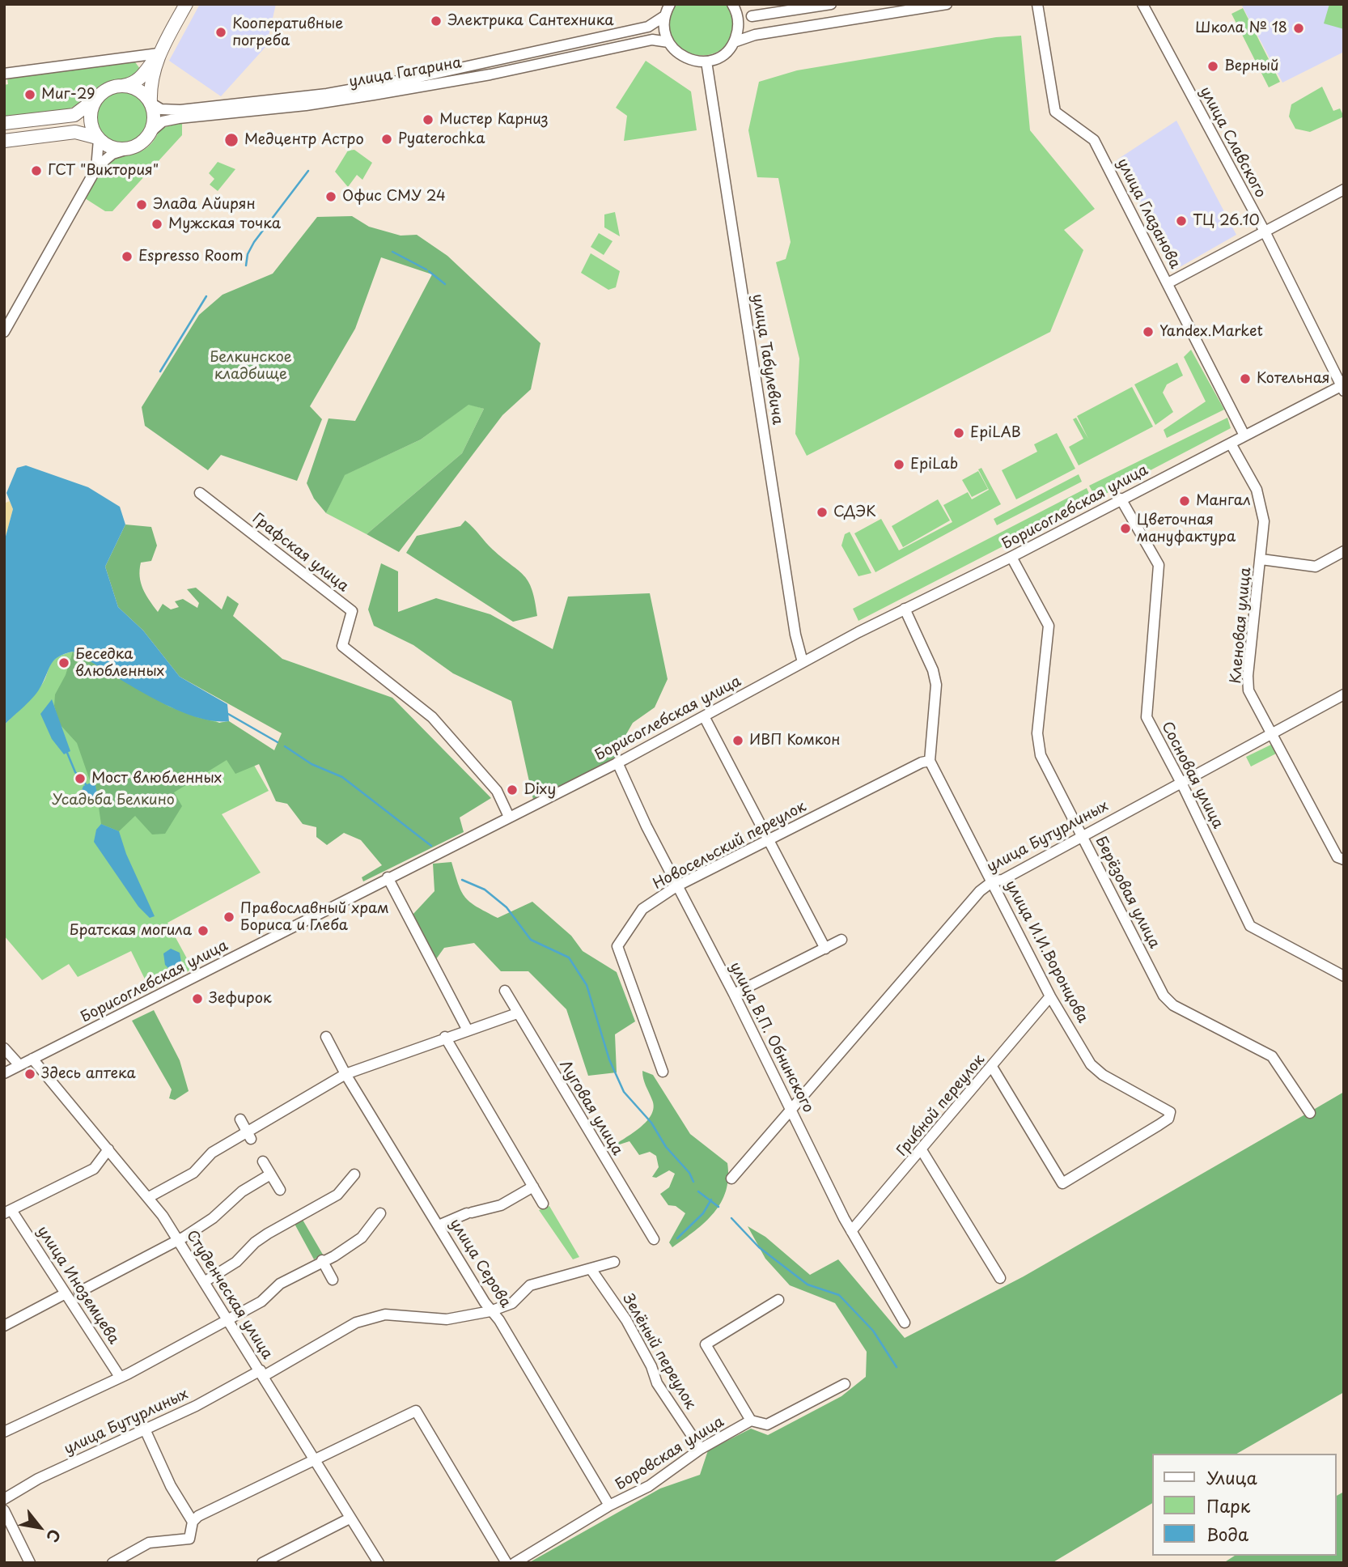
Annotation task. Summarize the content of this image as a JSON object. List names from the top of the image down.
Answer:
{
  "streets": {
    "street": [
      "улица Гагарина",
      "улица Славского",
      "улица Глазанова",
      "улица Табулевича",
      "Борисоглебская улица",
      "Графская улица",
      "Кленовая улица",
      "Сосновая улица",
      "улица Бутурлиных",
      "Новосельский переулок",
      "Берёзовая улица",
      "улица И.И.Воронцова",
      "улица В.П. Обнинского",
      "Грибной переулок",
      "Луговая улица",
      "улица Серова",
      "улица Иноземцева",
      "Студенческая улица",
      "Зелёный переулок",
      "Боровская улица"
    ]
  },
  "crossings": [
    ["улица Славского", "Борисоглебская улица"],
    ["улица Глазанова", "Борисоглебская улица"],
    ["улица Табулевича", "Борисоглебская улица"],
    ["Борисоглебская улица", "Графская улица"],
    ["Борисоглебская улица", "Кленовая улица"],
    ["Борисоглебская улица", "Сосновая улица"],
    ["Борисоглебская улица", "Берёзовая улица"],
    ["Борисоглебская улица", "улица В.П. Обнинского"],
    ["Борисоглебская улица", "Студенческая улица"],
    ["Кленовая улица", "улица Бутурлиных"],
    ["Сосновая улица", "улица Бутурлиных"],
    ["улица Бутурлиных", "Берёзовая улица"],
    ["улица Бутурлиных", "улица И.И.Воронцова"],
    ["улица Бутурлиных", "улица В.П. Обнинского"],
    ["улица Бутурлиных", "улица Серова"],
    ["улица Бутурлиных", "Студенческая улица"],
    ["улица Бутурлиных", "Зелёный переулок"],
    ["Новосельский переулок", "улица И.И.Воронцова"],
    ["Новосельский переулок", "улица В.П. Обнинского"],
    ["улица И.И.Воронцова", "Грибной переулок"],
    ["улица В.П. Обнинского", "Грибной переулок"],
    ["улица Серова", "Боровская улица"],
    ["Зелёный переулок", "Боровская улица"]
  ],
  "parks": ["Белкинское кладбище", "Усадьба Белкино"],
  "places": [
    "Электрика Сантехника",
    "Школа № 18",
    "Кооперативные погреба",
    "Верный",
    "Миг-29",
    "Мистер Карниз",
    "Pyaterochka",
    "Медцентр Астро",
    "ГСТ \"Виктория\"",
    "Офис СМУ 24",
    "Элада Айирян",
    "ТЦ 26.10",
    "Мужская точка",
    "Espresso Room",
    "Yandex.Market",
    "Котельная",
    "EpiLAB",
    "EpiLab",
    "Мангал",
    "СДЭК",
    "Цветочная мануфактура",
    "Беседка влюбленных",
    "ИВП Комкон",
    "Мост влюбленных",
    "Dixy",
    "Православный храм Бориса и Глеба",
    "Братская могила",
    "Зефирок",
    "Здесь аптека"
  ],
  "legend": ["Улица", "Парк", "Вода"],
  "north": "bottom right"
}
